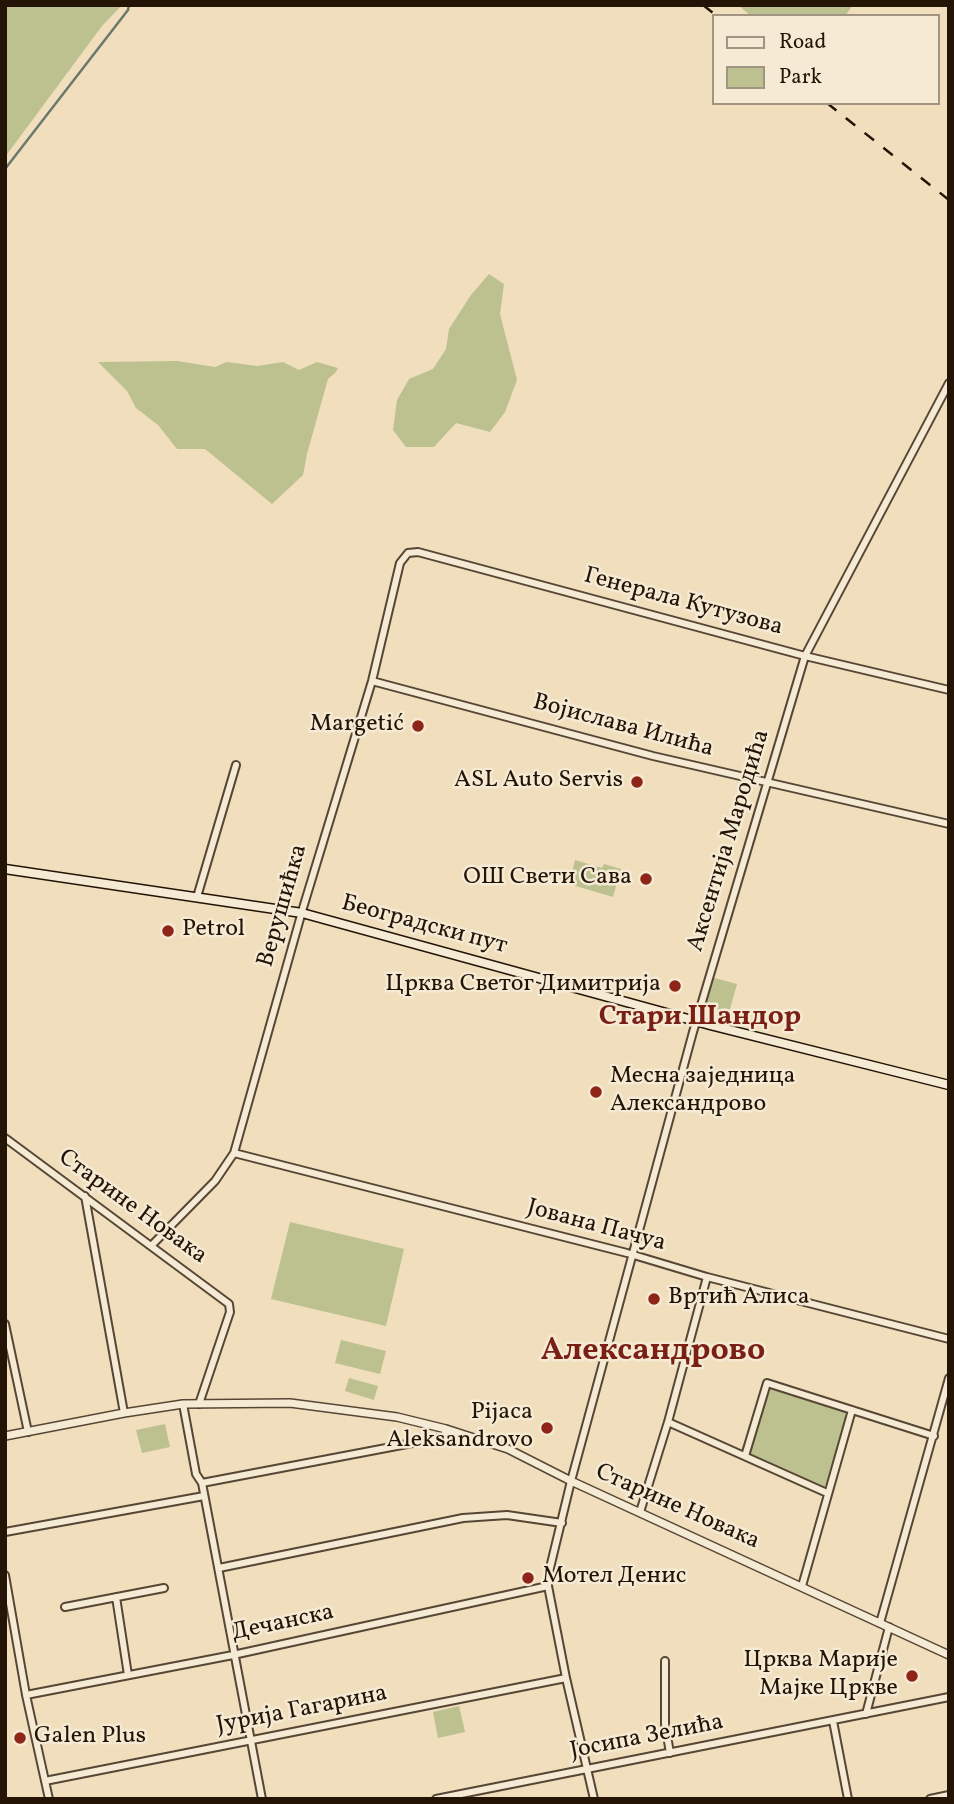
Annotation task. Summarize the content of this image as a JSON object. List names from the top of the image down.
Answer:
{
  "streets": {
    "main road": ["Београдски пут"],
    "street": [
      "Генерала Кутузова",
      "Војислава Илића",
      "Аксентија Мародића",
      "Верушићка",
      "Старине Новака",
      "Јована Пачуа",
      "Дечанска",
      "Јурија Гагарина",
      "Јосипа Зелића"
    ]
  },
  "crossings": [
    ["Генерала Кутузова", "Аксентија Мародића"],
    ["Генерала Кутузова", "Верушићка"],
    ["Војислава Илића", "Аксентија Мародића"],
    ["Војислава Илића", "Верушићка"],
    ["Аксентија Мародића", "Београдски пут"],
    ["Аксентија Мародића", "Старине Новака"],
    ["Аксентија Мародића", "Јована Пачуа"],
    ["Аксентија Мародића", "Дечанска"],
    ["Аксентија Мародића", "Јурија Гагарина"],
    ["Аксентија Мародића", "Јосипа Зелића"],
    ["Верушићка", "Београдски пут"],
    ["Верушићка", "Старине Новака"],
    ["Верушићка", "Јована Пачуа"]
  ],
  "districts": ["Стари Шандор", "Александрово"],
  "places": [
    "Margetić",
    "ASL Auto Servis",
    "ОШ Свети Сава",
    "Petrol",
    "Црква Светог Димитрија",
    "Месна заједница Александрово",
    "Вртић Алиса",
    "Pijaca Aleksandrovo",
    "Мотел Денис",
    "Црква Марије Мајке Цркве",
    "Galen Plus"
  ],
  "legend": ["Road", "Park"]
}
